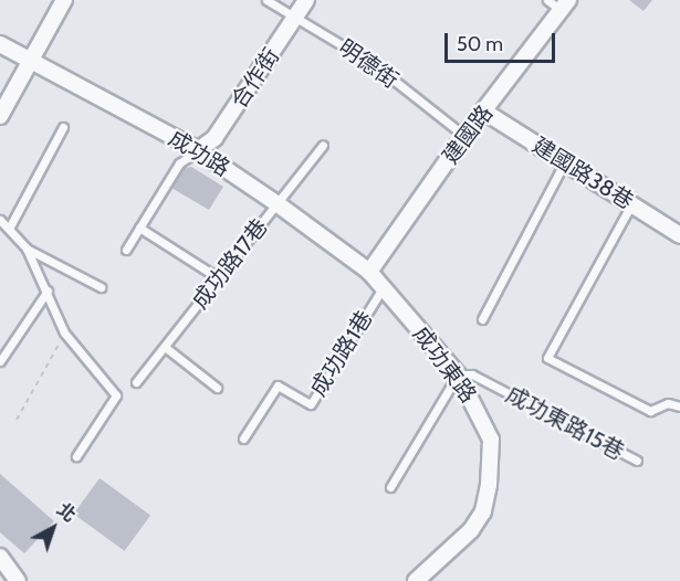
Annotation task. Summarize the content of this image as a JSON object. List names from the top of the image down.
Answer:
{
  "streets": {
    "street": [
      "合作街",
      "建國路",
      "成功路",
      "建國路38巷",
      "成功東路"
    ],
    "lane": [
      "明德街",
      "成功路17巷",
      "成功路1巷",
      "成功東路15巷"
    ]
  },
  "crossings": [
    ["明德街", "合作街"],
    ["明德街", "建國路"],
    ["合作街", "成功路"],
    ["建國路", "成功路"],
    ["建國路", "建國路38巷"],
    ["成功路", "成功路17巷"],
    ["成功路", "成功路1巷"],
    ["成功路", "成功東路"],
    ["成功路1巷", "成功東路"],
    ["成功東路", "成功東路15巷"]
  ],
  "scale_bar": "50 m",
  "north": "top right"
}
